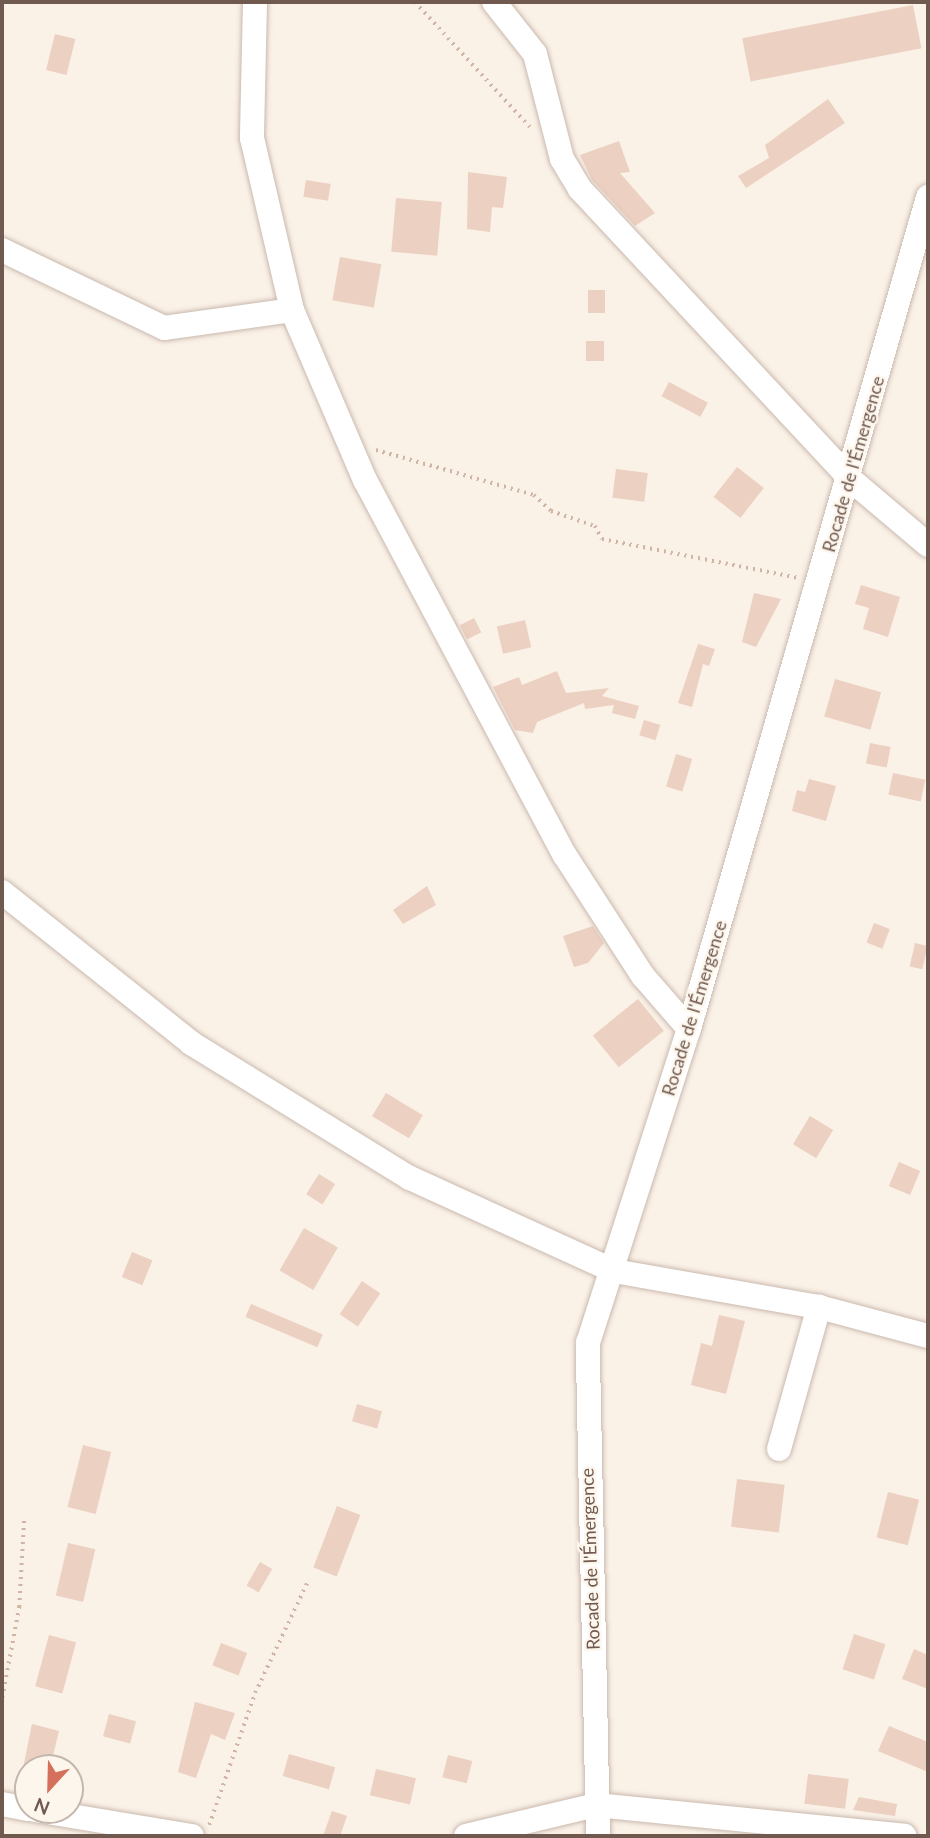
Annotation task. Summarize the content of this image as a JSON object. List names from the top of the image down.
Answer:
{
  "streets": {
    "street": ["Rocade de l'Émergence"]
  },
  "north": "bottom"
}
